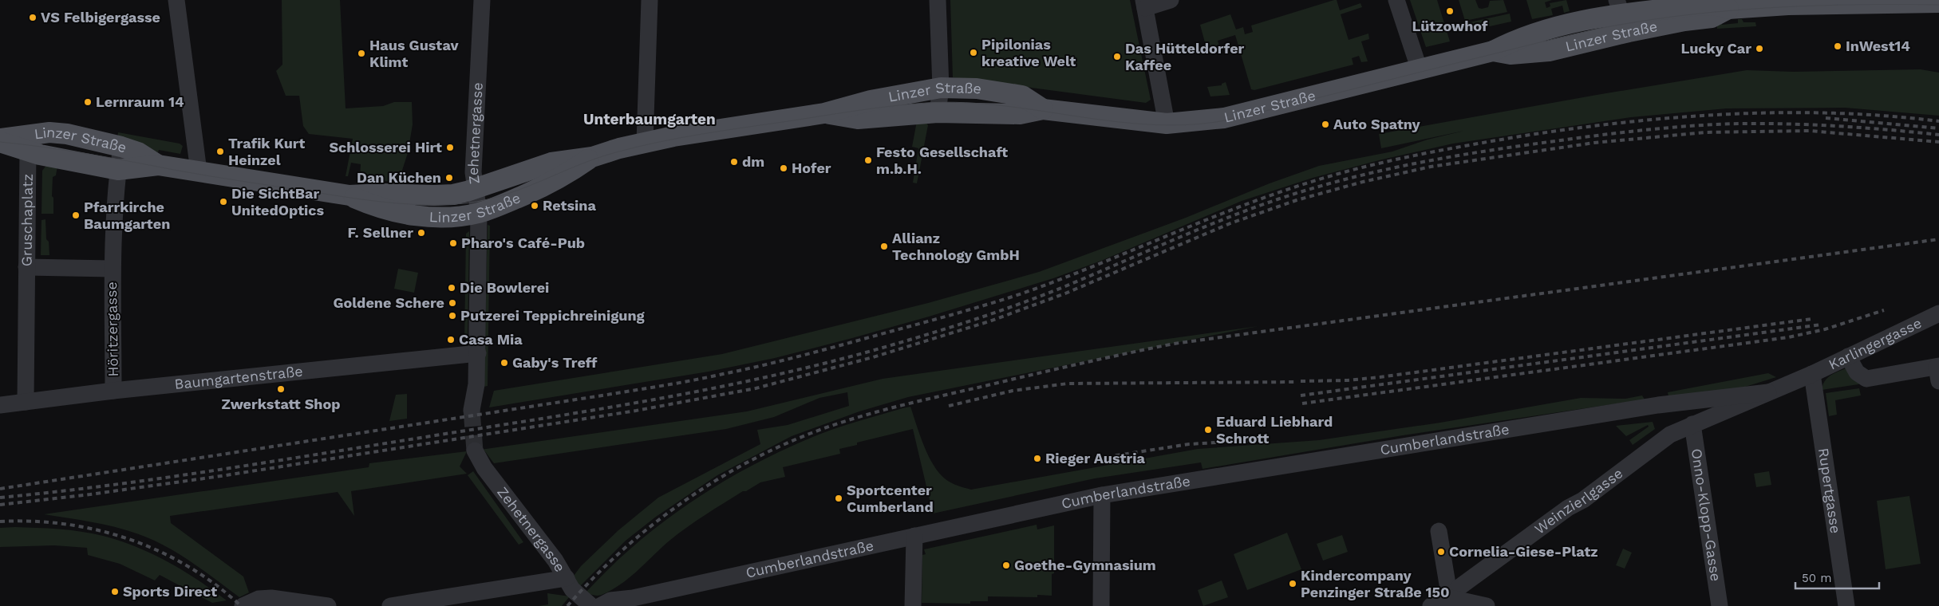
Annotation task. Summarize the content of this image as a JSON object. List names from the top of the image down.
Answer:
{
  "streets": {
    "main road": ["Linzer Straße"],
    "street": [
      "Zehetnergasse",
      "Gruschaplatz",
      "Höritzergasse",
      "Karlingergasse",
      "Baumgartenstraße",
      "Cumberlandstraße",
      "Rupertgasse",
      "Weinzierlgasse",
      "Onno-Klopp-Gasse"
    ]
  },
  "crossings": [
    ["Linzer Straße", "Zehetnergasse"],
    ["Linzer Straße", "Gruschaplatz"],
    ["Zehetnergasse", "Baumgartenstraße"],
    ["Gruschaplatz", "Höritzergasse"],
    ["Höritzergasse", "Baumgartenstraße"],
    ["Karlingergasse", "Cumberlandstraße"],
    ["Karlingergasse", "Rupertgasse"],
    ["Cumberlandstraße", "Rupertgasse"],
    ["Cumberlandstraße", "Weinzierlgasse"],
    ["Cumberlandstraße", "Onno-Klopp-Gasse"],
    ["Weinzierlgasse", "Onno-Klopp-Gasse"]
  ],
  "districts": ["Unterbaumgarten"],
  "places": [
    "Lützowhof",
    "VS Felbigergasse",
    "InWest14",
    "Lucky Car",
    "Pipilonias kreative Welt",
    "Haus Gustav Klimt",
    "Das Hütteldorfer Kaffee",
    "Lernraum 14",
    "Auto Spatny",
    "Schlosserei Hirt",
    "Trafik Kurt Heinzel",
    "Festo Gesellschaft m.b.H.",
    "dm",
    "Hofer",
    "Dan Küchen",
    "Die SichtBar UnitedOptics",
    "Retsina",
    "Pfarrkirche Baumgarten",
    "F. Sellner",
    "Pharo's Café-Pub",
    "Allianz Technology GmbH",
    "Die Bowlerei",
    "Goldene Schere",
    "Putzerei Teppichreinigung",
    "Casa Mia",
    "Gaby's Treff",
    "Zwerkstatt Shop",
    "Eduard Liebhard Schrott",
    "Rieger Austria",
    "Sportcenter Cumberland",
    "Cornelia-Giese-Platz",
    "Goethe-Gymnasium",
    "Kindercompany Penzinger Straße 150",
    "Sports Direct"
  ],
  "scale_bar": "50 m"
}
